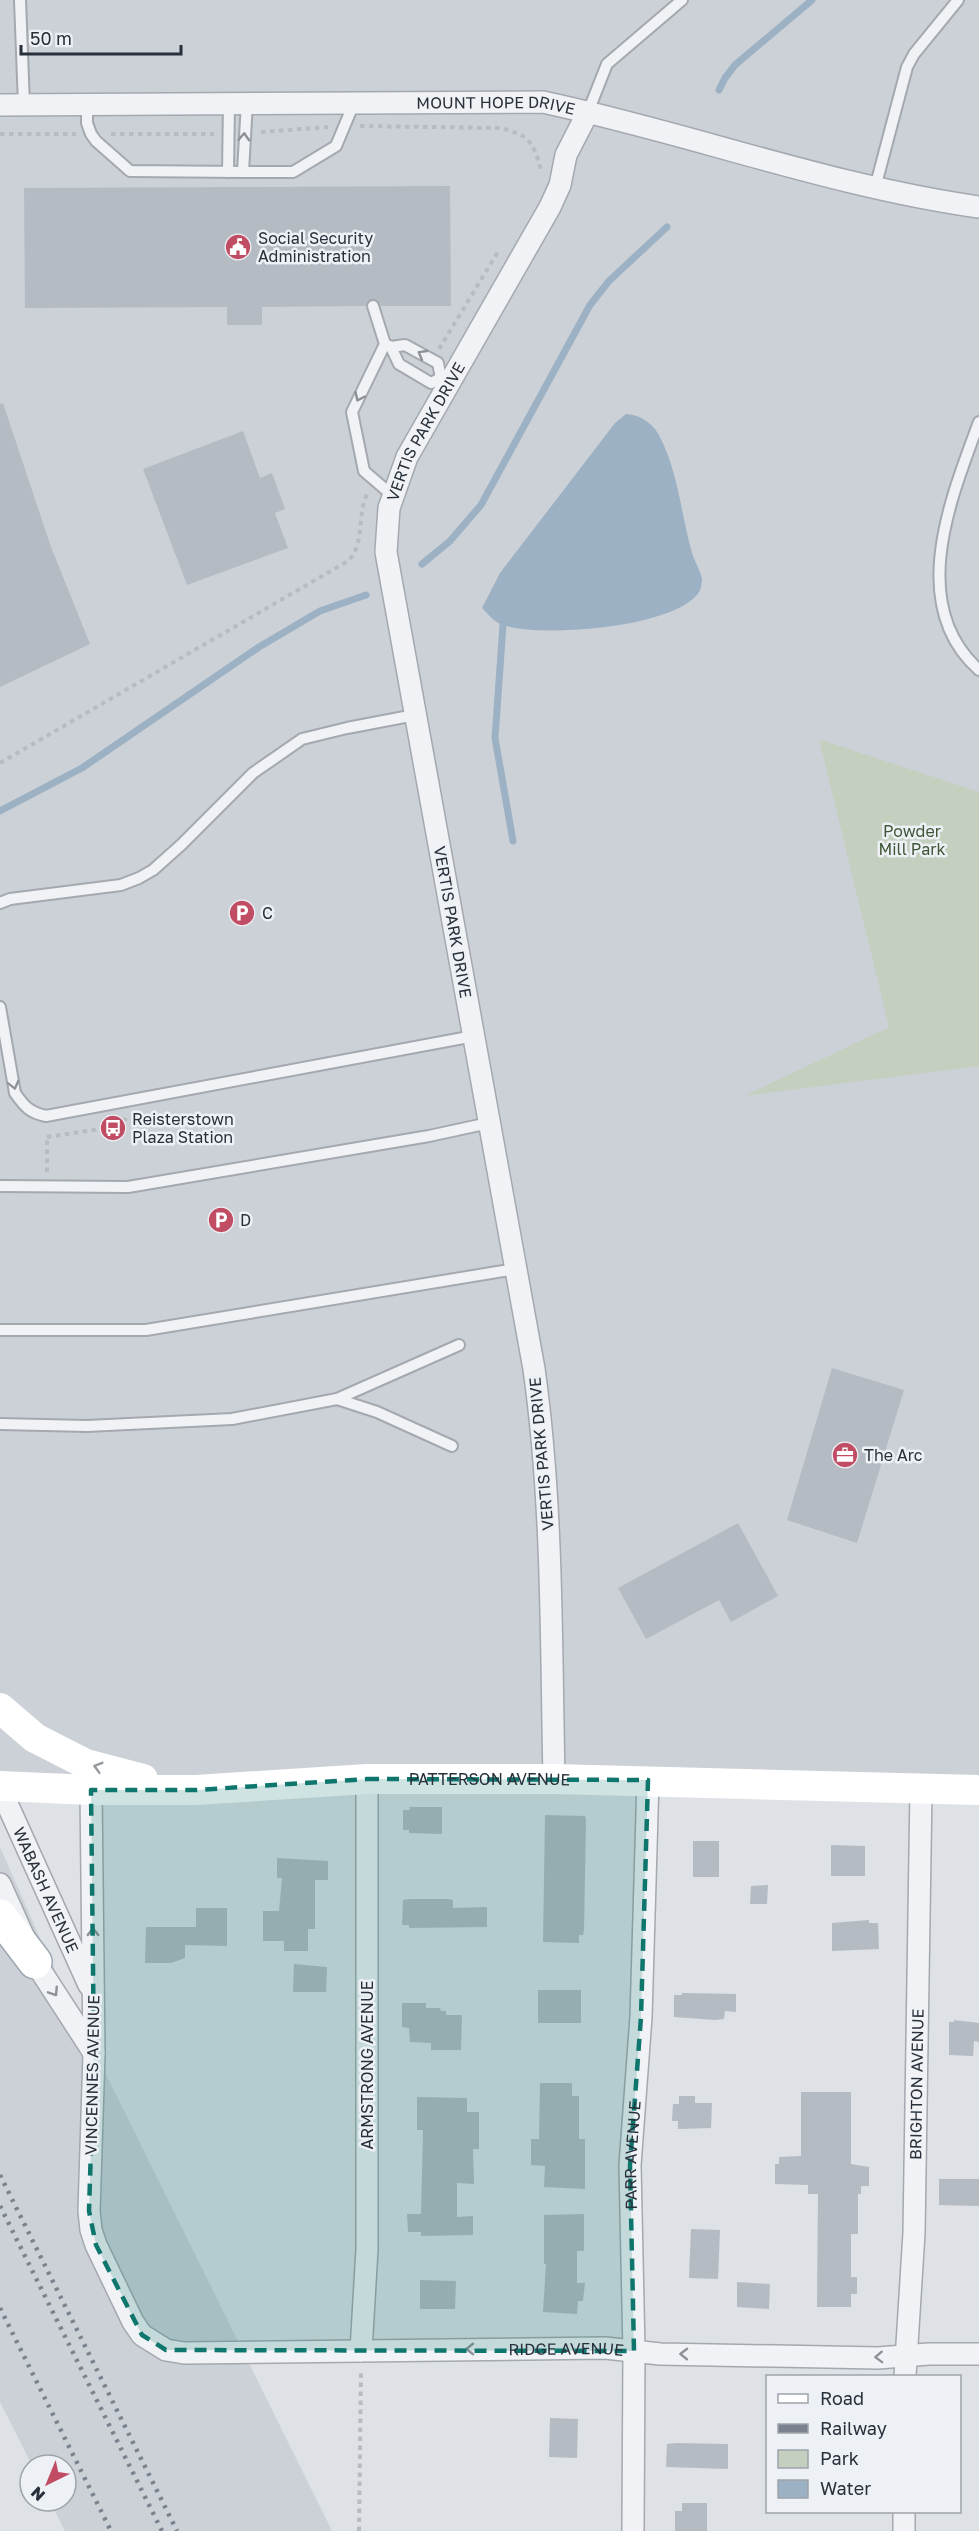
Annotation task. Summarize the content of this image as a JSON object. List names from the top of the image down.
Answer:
{
  "streets": {
    "main road": ["PATTERSON AVENUE"],
    "street": [
      "MOUNT HOPE DRIVE",
      "VERTIS PARK DRIVE",
      "WABASH AVENUE",
      "ARMSTRONG AVENUE",
      "VINCENNES AVENUE",
      "BRIGHTON AVENUE",
      "PARR AVENUE",
      "RIDGE AVENUE"
    ]
  },
  "crossings": [
    ["MOUNT HOPE DRIVE", "VERTIS PARK DRIVE"],
    ["VERTIS PARK DRIVE", "PATTERSON AVENUE"],
    ["PATTERSON AVENUE", "WABASH AVENUE"],
    ["PATTERSON AVENUE", "ARMSTRONG AVENUE"],
    ["PATTERSON AVENUE", "VINCENNES AVENUE"],
    ["PATTERSON AVENUE", "BRIGHTON AVENUE"],
    ["PATTERSON AVENUE", "PARR AVENUE"],
    ["WABASH AVENUE", "VINCENNES AVENUE"],
    ["ARMSTRONG AVENUE", "RIDGE AVENUE"],
    ["VINCENNES AVENUE", "RIDGE AVENUE"],
    ["BRIGHTON AVENUE", "RIDGE AVENUE"],
    ["PARR AVENUE", "RIDGE AVENUE"]
  ],
  "one_way": ["RIDGE AVENUE"],
  "parks": ["Powder Mill Park"],
  "places": {
    "public building": ["Social Security Administration"],
    "parking": ["C", "D"],
    "bus stop": ["Reisterstown Plaza Station"],
    "office": ["The Arc"]
  },
  "legend": [
    "Road",
    "Railway",
    "Park",
    "Water"
  ],
  "scale_bar": "50 m",
  "north": "bottom left"
}
